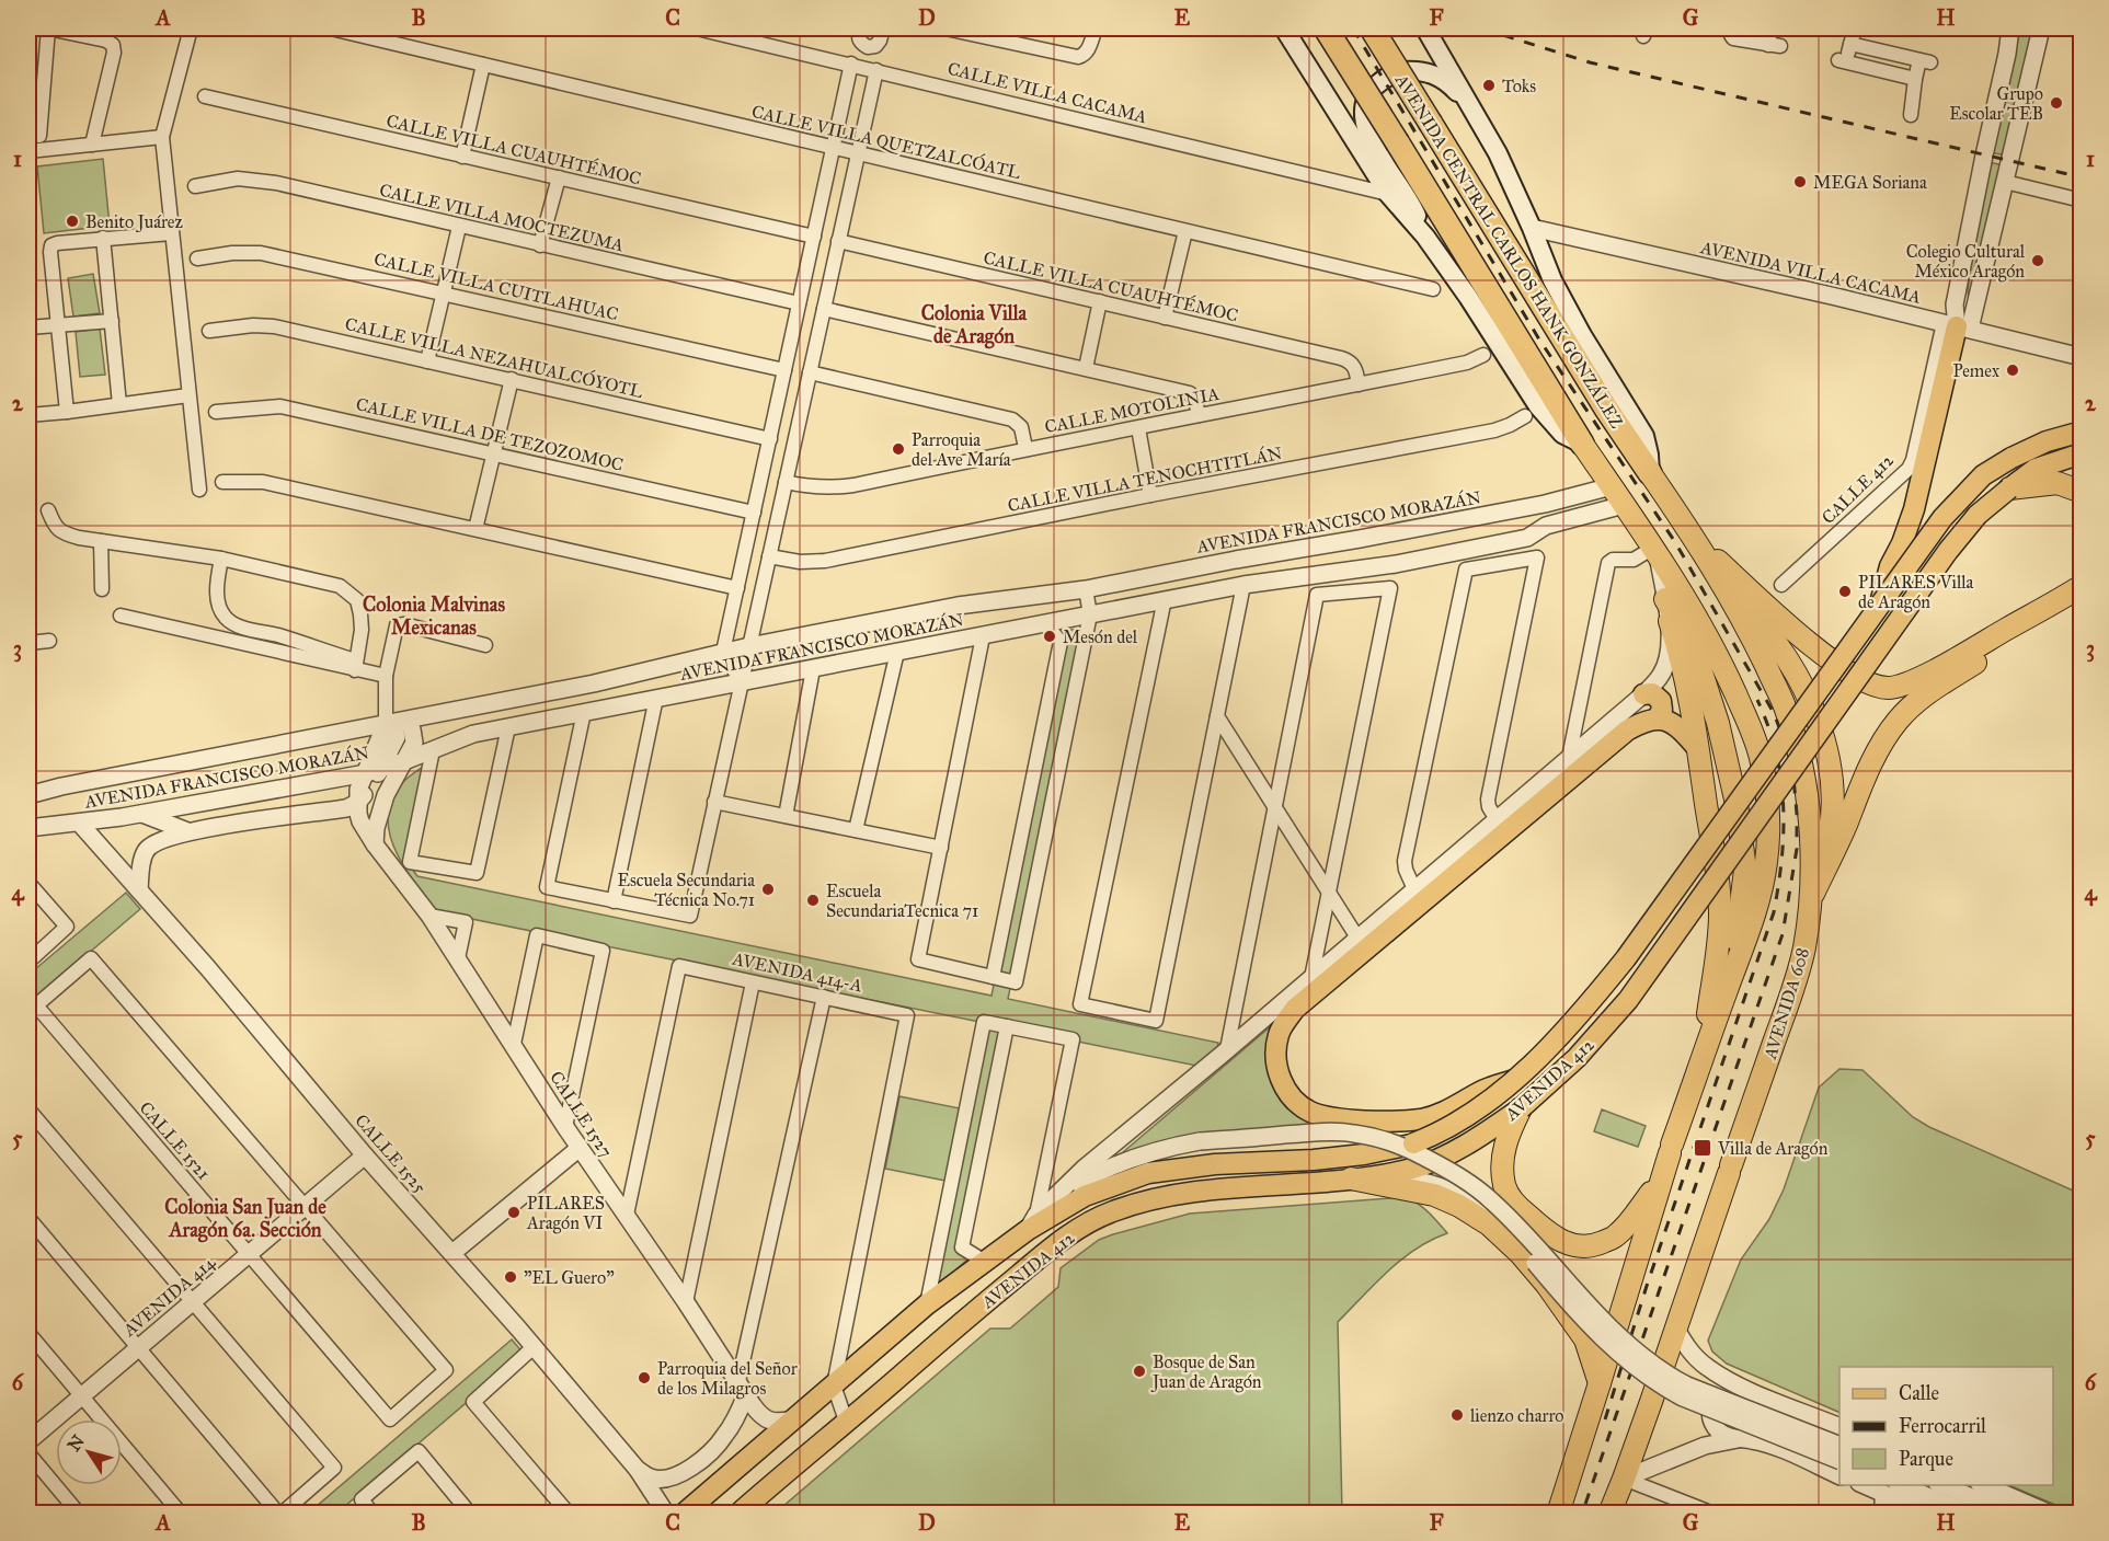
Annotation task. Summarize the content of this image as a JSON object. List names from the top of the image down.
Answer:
{
  "streets": {
    "highway": ["AVENIDA CENTRAL CARLOS HANK GONZÁLEZ", "AVENIDA 608"],
    "main road": ["AVENIDA 412"],
    "street": [
      "CALLE VILLA CACAMA",
      "CALLE VILLA QUETZALCÓATL",
      "CALLE VILLA CUAUHTÉMOC",
      "CALLE VILLA MOCTEZUMA",
      "AVENIDA VILLA CACAMA",
      "CALLE VILLA CUITLAHUAC",
      "CALLE VILLA NEZAHUALCÓYOTL",
      "CALLE MOTOLINIA",
      "CALLE VILLA DE TEZOZOMOC",
      "CALLE VILLA TENOCHTITLÁN",
      "CALLE 412",
      "AVENIDA FRANCISCO MORAZÁN",
      "AVENIDA 414-A",
      "CALLE 1527",
      "CALLE 1521",
      "CALLE 1525",
      "AVENIDA 414"
    ]
  },
  "crossings": [
    ["CALLE VILLA CUAUHTÉMOC", "CALLE MOTOLINIA"],
    ["AVENIDA CENTRAL CARLOS HANK GONZÁLEZ", "AVENIDA VILLA CACAMA"],
    ["AVENIDA CENTRAL CARLOS HANK GONZÁLEZ", "AVENIDA 608"],
    ["AVENIDA VILLA CACAMA", "CALLE 412"],
    ["AVENIDA FRANCISCO MORAZÁN", "CALLE 1525"],
    ["AVENIDA 414-A", "AVENIDA 412"],
    ["AVENIDA 414-A", "CALLE 1527"],
    ["AVENIDA 412", "CALLE 1527"],
    ["CALLE 1521", "AVENIDA 414"],
    ["CALLE 1525", "AVENIDA 414"]
  ],
  "districts": ["Colonia Villa de Aragón", "Colonia Malvinas Mexicanas", "Colonia San Juan de Aragón 6a. Sección"],
  "places": {
    "other": [
      "Toks",
      "Grupo Escolar TEB",
      "MEGA Soriana",
      "Benito Juárez",
      "Colegio Cultural México Aragón",
      "Pemex",
      "Parroquia del Ave María",
      "PILARES Villa de Aragón",
      "Mesón del",
      "Escuela Secundaria Técnica No.71",
      "Escuela SecundariaTecnica 71",
      "PILARES Aragón VI",
      "\"EL Guero\"",
      "Bosque de San Juan de Aragón",
      "Parroquia del Señor de los Milagros",
      "lienzo charro"
    ],
    "transit": ["Villa de Aragón"]
  },
  "legend": ["Calle", "Ferrocarril", "Parque"],
  "north": "top left",
  "grid": {
    "columns": [
      "A",
      "B",
      "C",
      "D",
      "E",
      "F",
      "G",
      "H"
    ],
    "rows": [
      "1",
      "2",
      "3",
      "4",
      "5",
      "6"
    ]
  }
}
